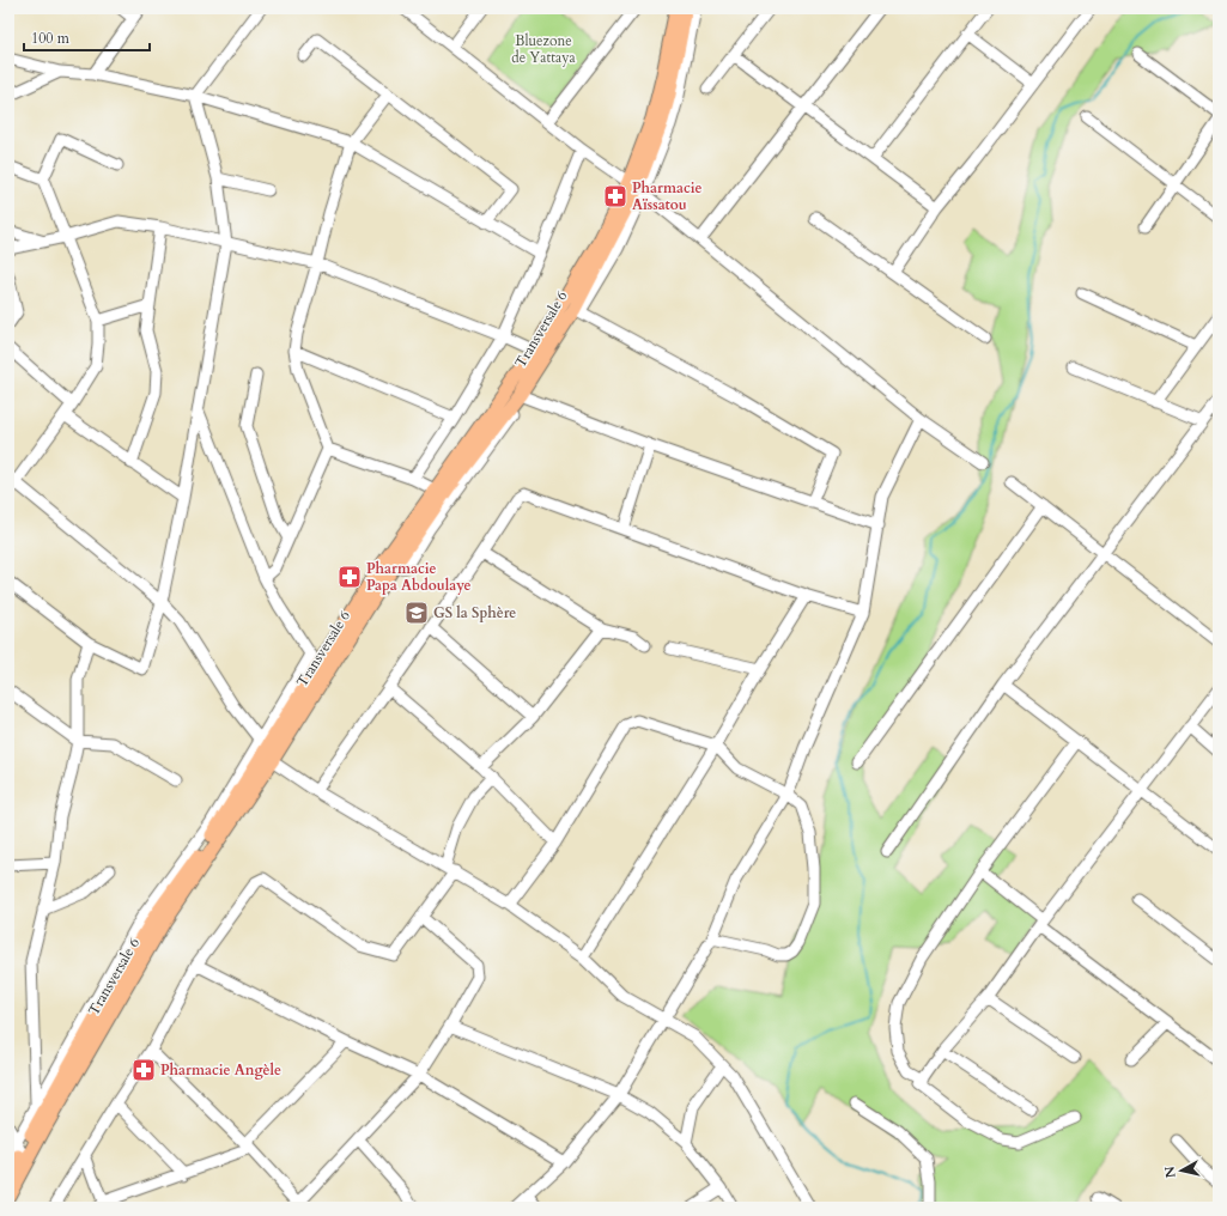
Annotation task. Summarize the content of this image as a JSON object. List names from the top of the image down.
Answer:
{
  "streets": {
    "main road": ["Transversale 6"]
  },
  "parks": ["Bluezone de Yattaya"],
  "places": {
    "pharmacy": ["Pharmacie Aïssatou", "Pharmacie Papa Abdoulaye", "Pharmacie Angèle"],
    "school or university": ["GS la Sphère"]
  },
  "scale_bar": "100 m",
  "north": "left"
}
